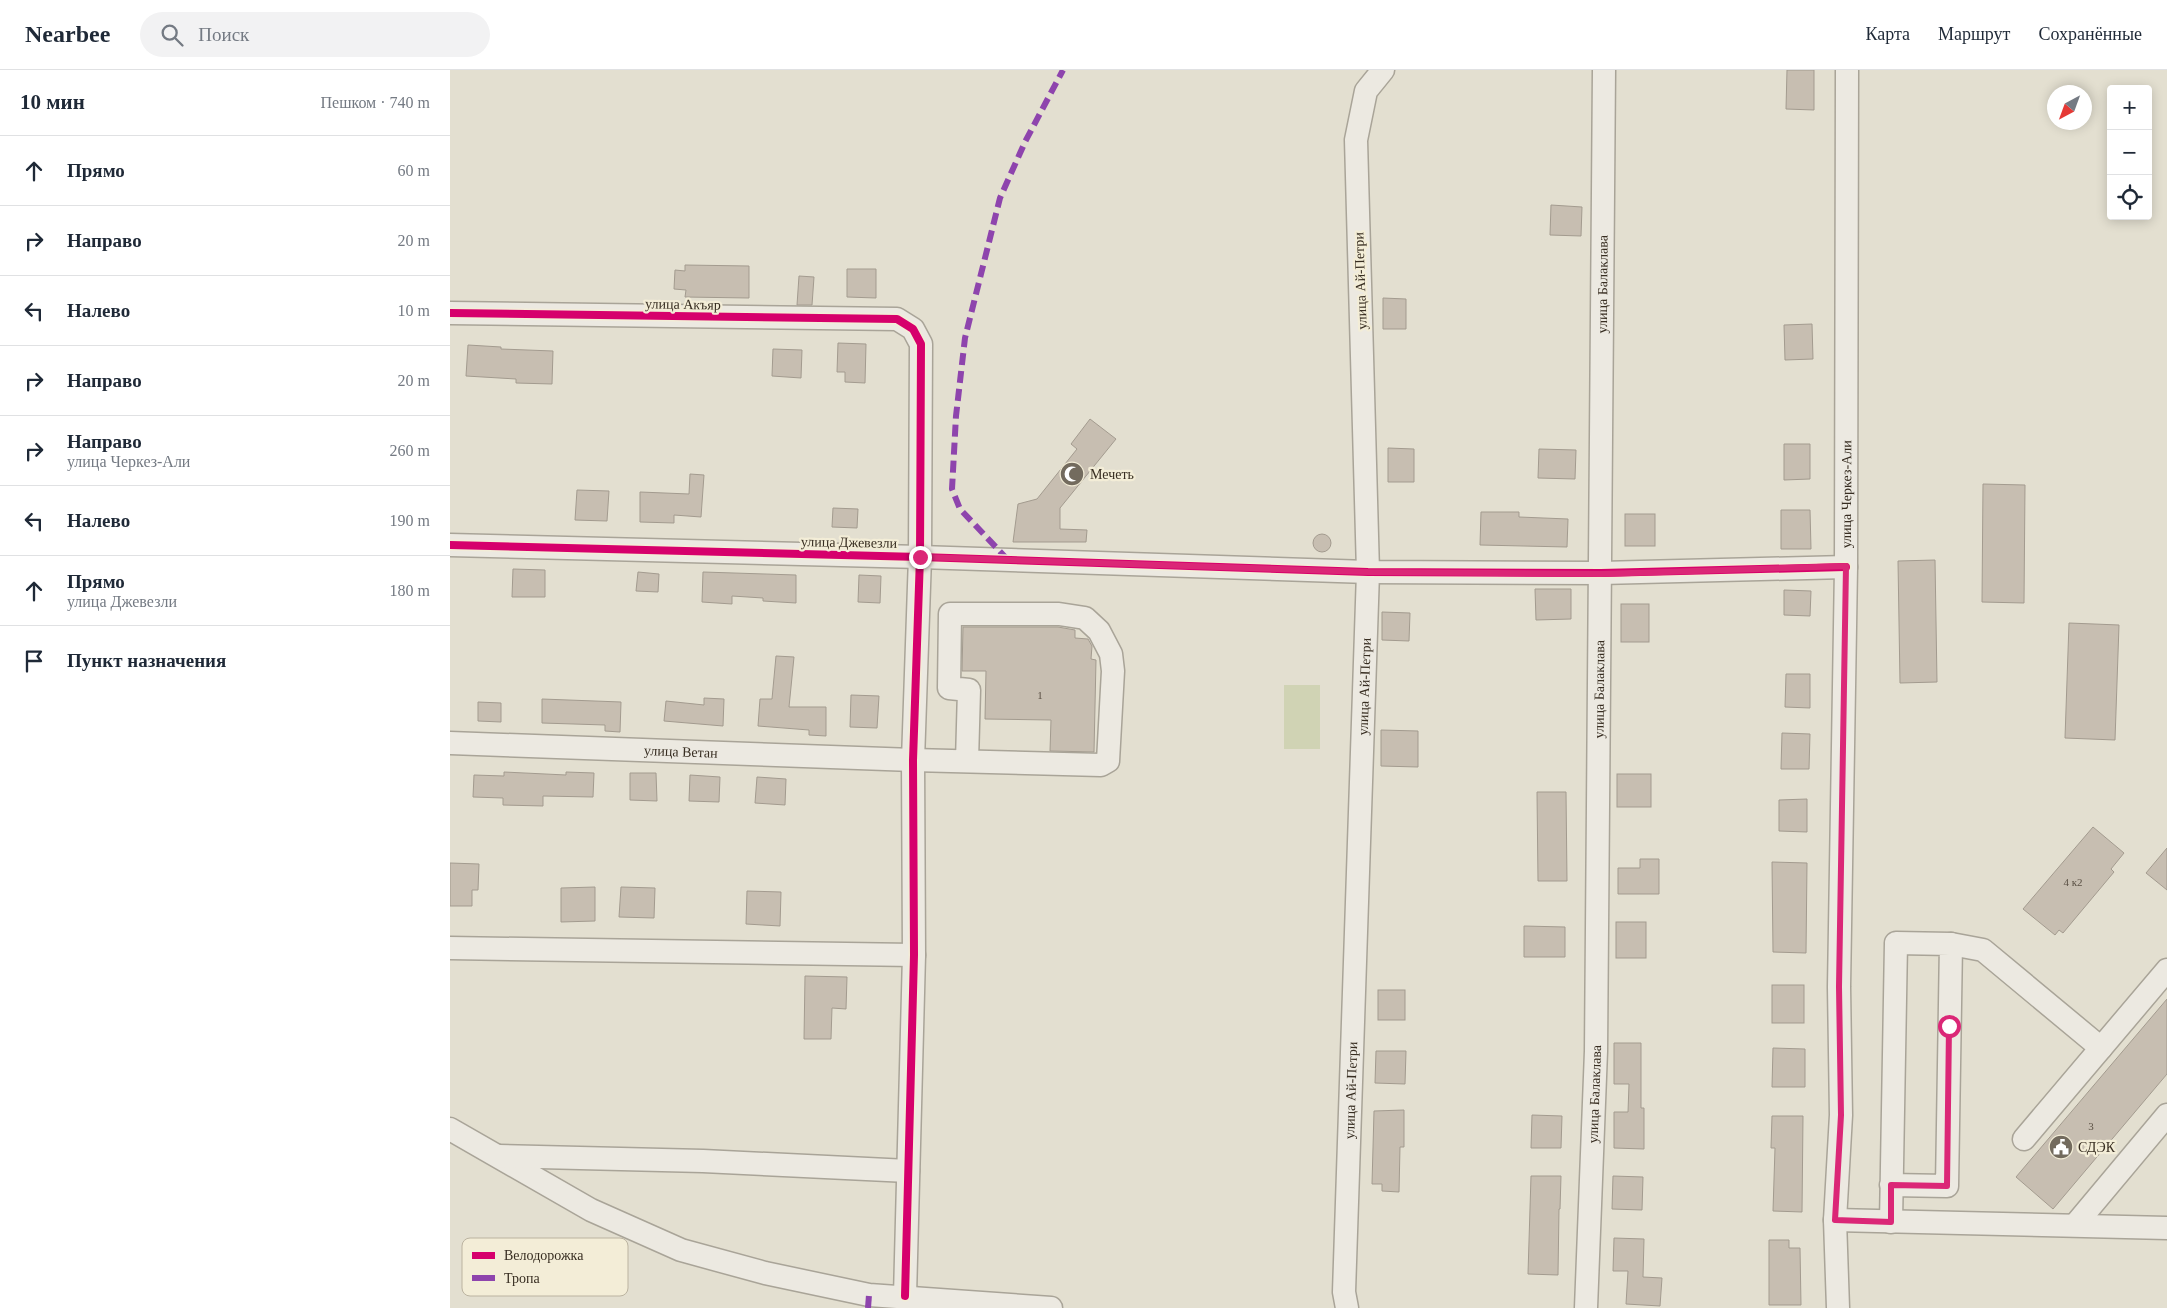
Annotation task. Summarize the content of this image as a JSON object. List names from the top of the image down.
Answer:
{
  "streets": {
    "street": [
      "улица Ай-Петри",
      "улица Балаклава",
      "улица Акъяр",
      "улица Черкез-Али",
      "улица Джевезли",
      "улица Ветан"
    ]
  },
  "crossings": [
    ["улица Ай-Петри", "улица Джевезли"],
    ["улица Балаклава", "улица Джевезли"],
    ["улица Акъяр", "улица Джевезли"],
    ["улица Черкез-Али", "улица Джевезли"]
  ],
  "places": {
    "mosque": ["Мечеть"],
    "public building": ["СДЭК"]
  },
  "house_numbers": ["1", "4 к2", "3"],
  "legend": ["Велодорожка", "Тропа"],
  "north": "bottom left",
  "page": {
    "header": "Nearbee",
    "search": "Поиск",
    "nav": ["Карта", "Маршрут", "Сохранённые"],
    "heading": ["10 мин", "Пешком · 740 m"],
    "map_buttons": ["+", "−"],
    "list": [
      ["Прямо", "60 m"],
      ["Направо", "20 m"],
      ["Налево", "10 m"],
      ["Направо", "20 m"],
      ["Направо", "улица Черкез-Али", "260 m"],
      ["Налево", "190 m"],
      ["Прямо", "улица Джевезли", "180 m"],
      "Пункт назначения"
    ]
  }
}
